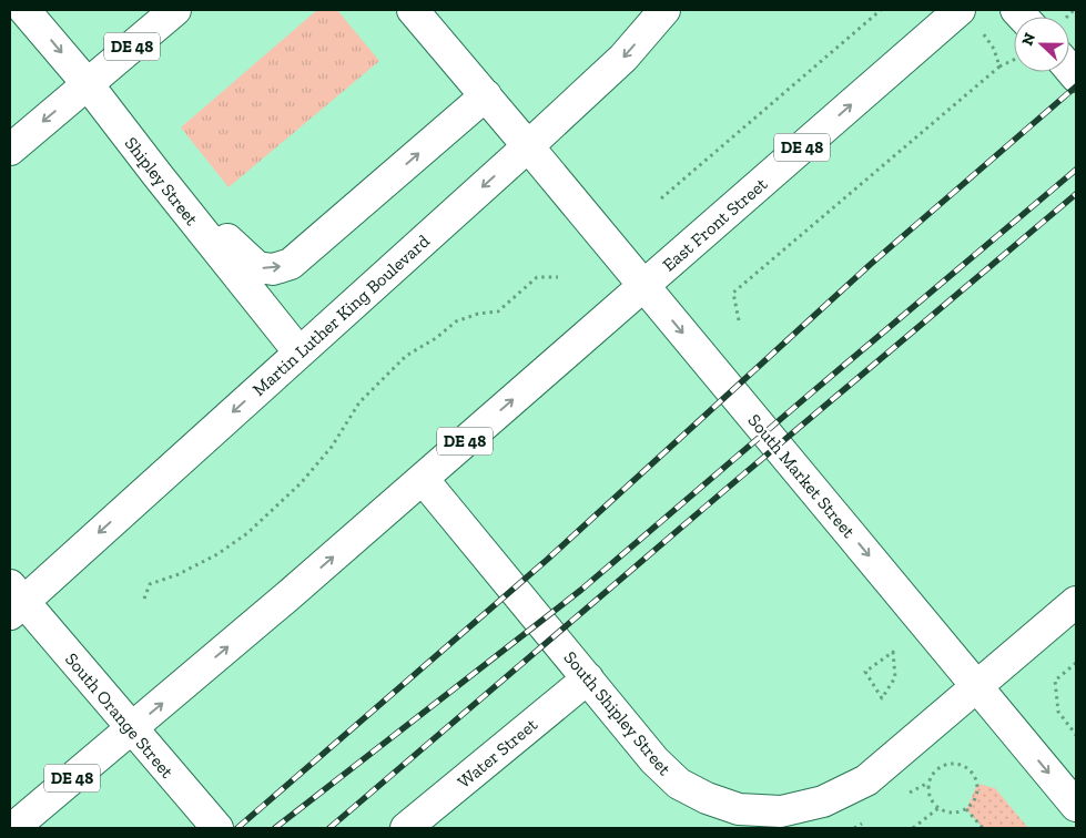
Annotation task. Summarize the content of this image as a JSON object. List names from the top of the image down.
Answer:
{
  "streets": {
    "main road": [
      "DE 48",
      "Shipley Street",
      "East Front Street",
      "Martin Luther King Boulevard",
      "South Market Street",
      "South Shipley Street",
      "South Orange Street",
      "Water Street"
    ]
  },
  "crossings": [
    ["DE 48", "Shipley Street"],
    ["DE 48", "East Front Street"],
    ["DE 48", "South Market Street"],
    ["DE 48", "South Shipley Street"],
    ["DE 48", "South Orange Street"],
    ["Shipley Street", "Martin Luther King Boulevard"],
    ["East Front Street", "South Market Street"],
    ["Martin Luther King Boulevard", "South Market Street"],
    ["Martin Luther King Boulevard", "South Orange Street"],
    ["South Market Street", "South Shipley Street"],
    ["South Shipley Street", "Water Street"]
  ],
  "one_way": ["East Front Street", "South Market Street"],
  "north": "left"
}
